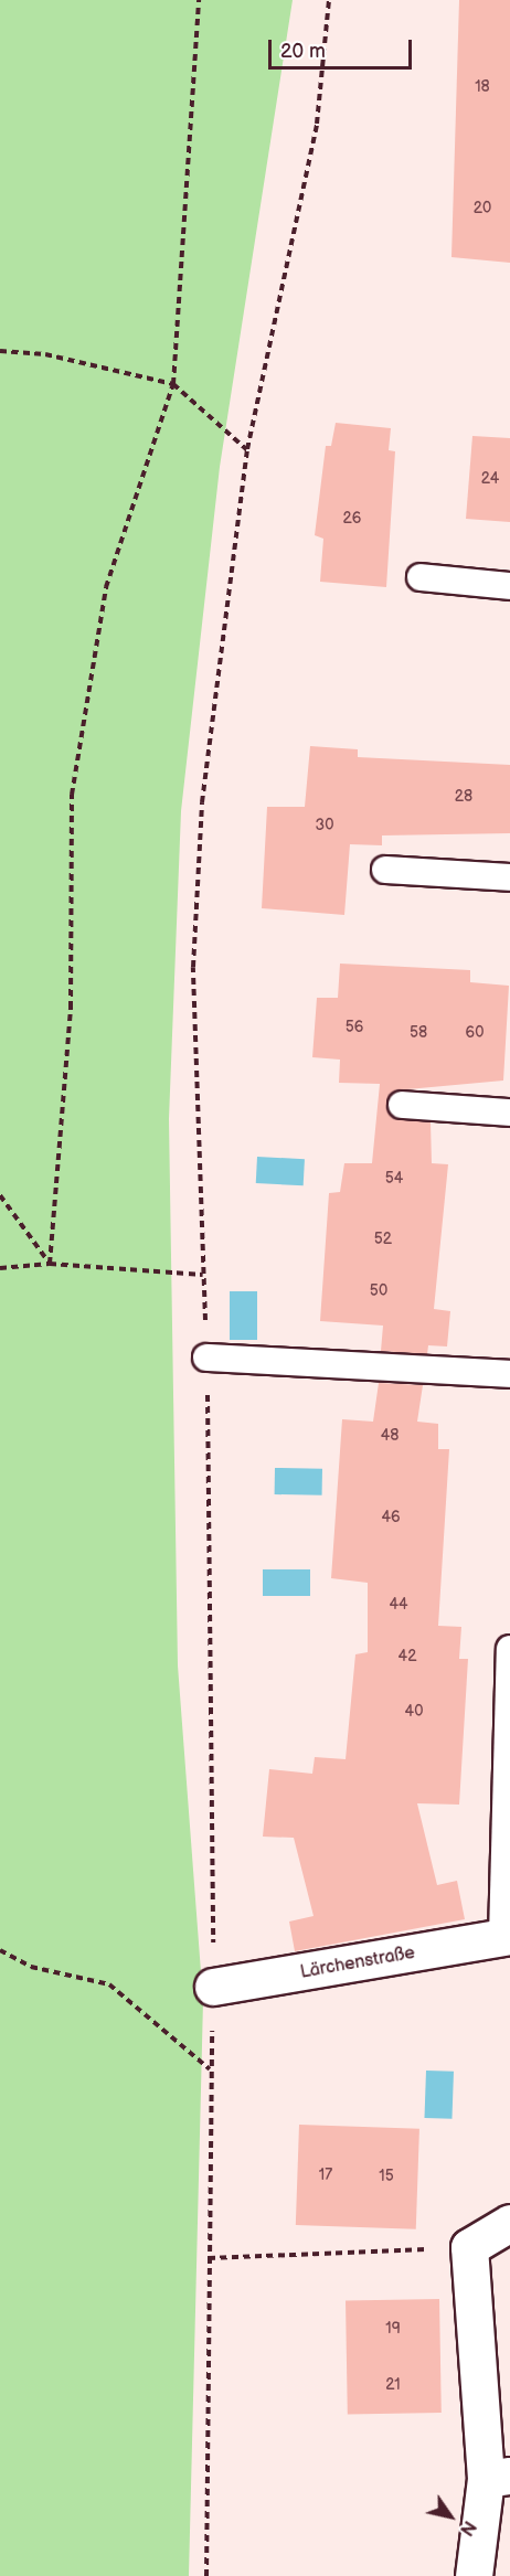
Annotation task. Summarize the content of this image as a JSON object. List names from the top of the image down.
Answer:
{
  "streets": {
    "street": ["Lärchenstraße"]
  },
  "house_numbers": [
    "18",
    "20",
    "24",
    "26",
    "28",
    "30",
    "56",
    "58",
    "60",
    "54",
    "52",
    "50",
    "48",
    "46",
    "44",
    "42",
    "40",
    "17",
    "15",
    "19",
    "21"
  ],
  "scale_bar": "20 m",
  "north": "bottom right"
}
